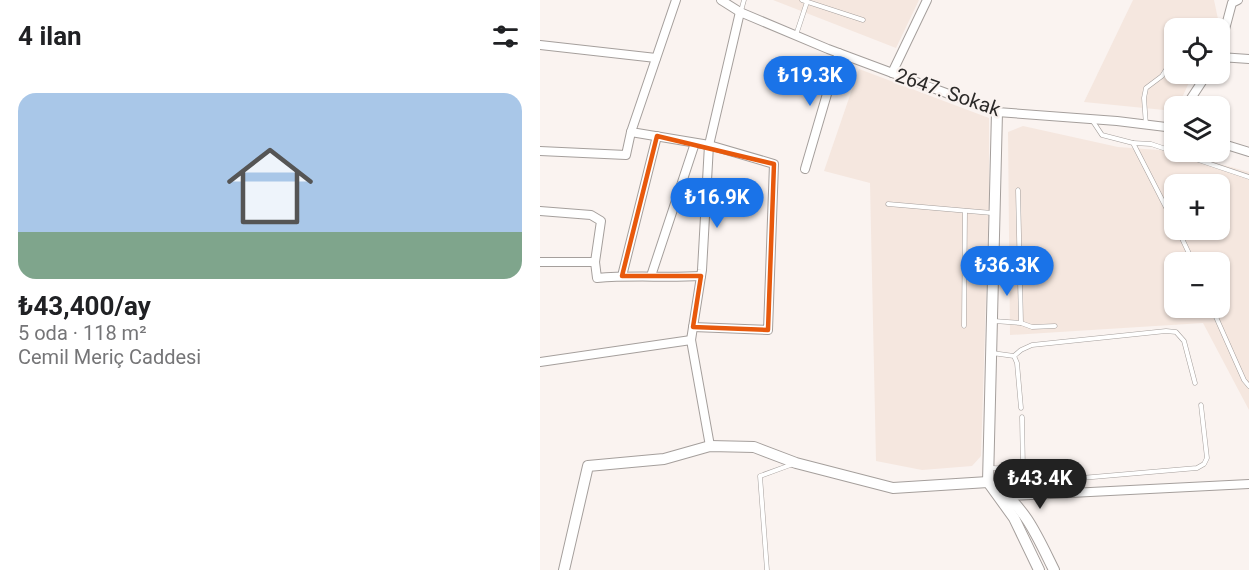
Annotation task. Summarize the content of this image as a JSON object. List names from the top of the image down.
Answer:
{
  "streets": {
    "street": ["2647. Sokak"]
  },
  "page": {
    "heading": "4 ilan",
    "map_buttons": ["+", "−"],
    "price": [
      "₺19.3K",
      "₺16.9K",
      "₺36.3K",
      "₺43.4K"
    ],
    "list": [
      {
        "name": "₺43,400/ay",
        "note": "5 oda · 118 m² · Cemil Meriç Caddesi"
      }
    ]
  }
}
